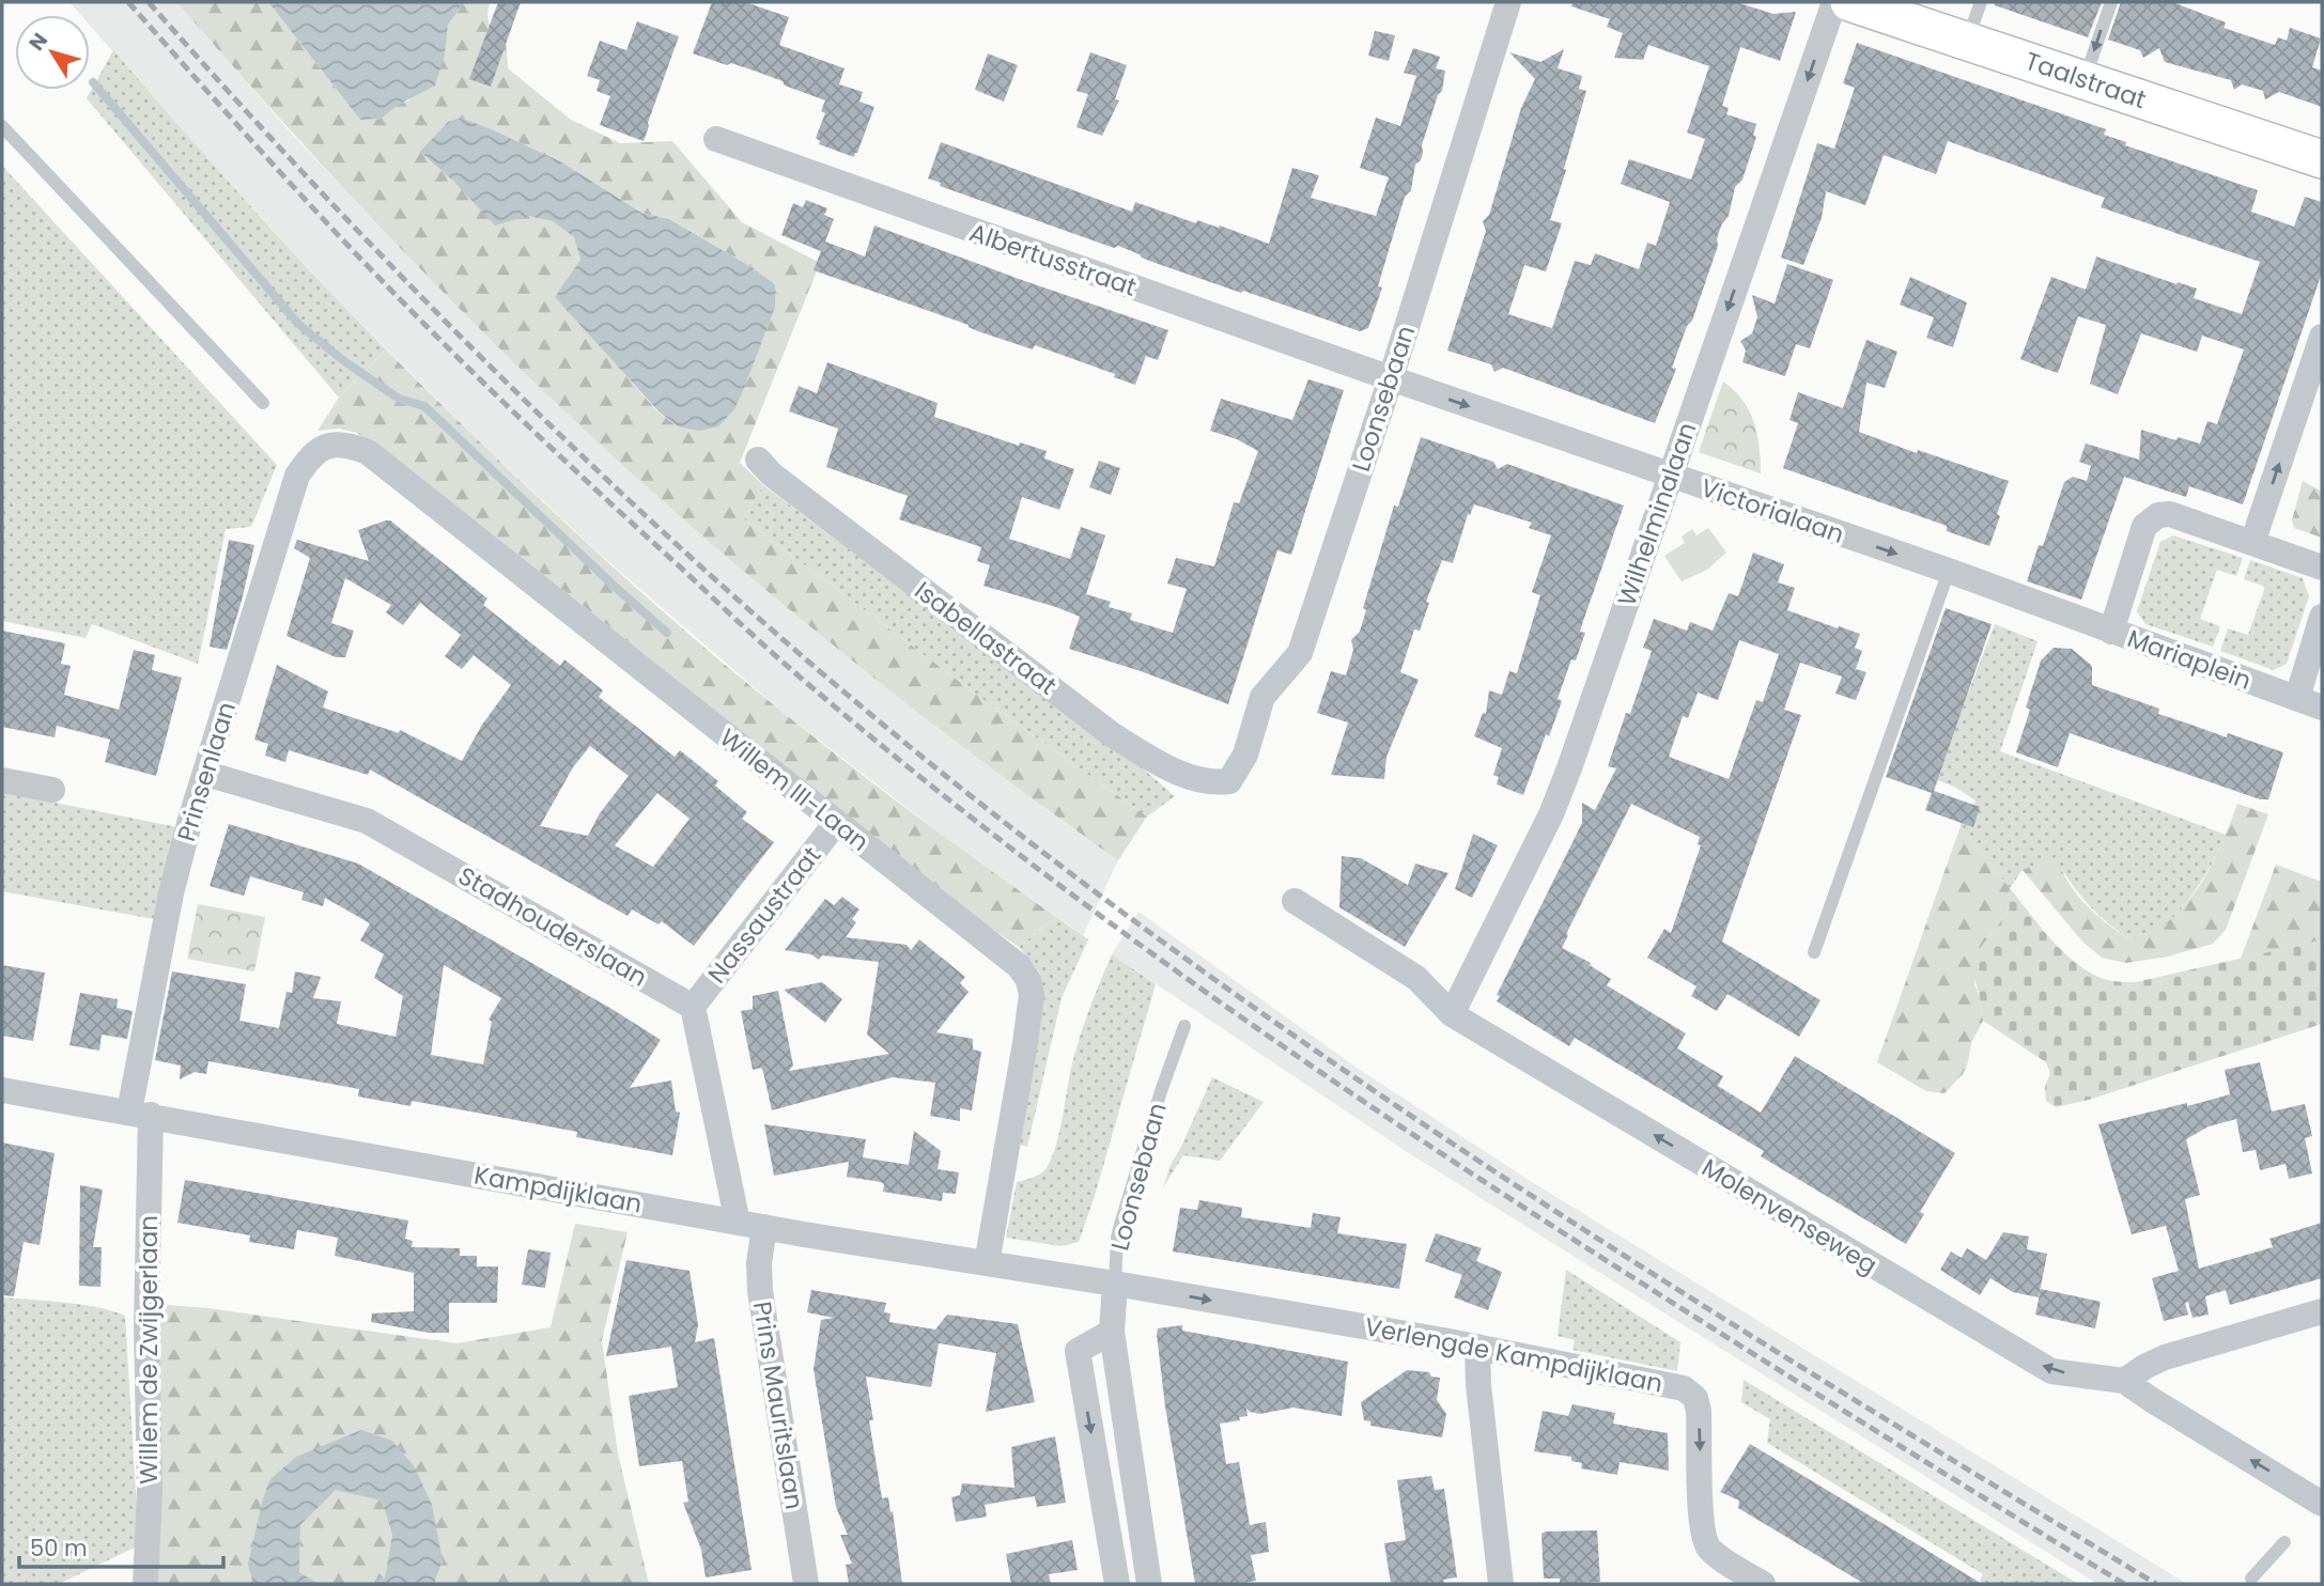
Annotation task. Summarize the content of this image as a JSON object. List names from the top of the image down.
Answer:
{
  "streets": {
    "main road": ["Taalstraat"],
    "street": [
      "Albertusstraat",
      "Loonsebaan",
      "Victorialaan",
      "Wilhelminalaan",
      "Isabellastraat",
      "Mariaplein",
      "Prinsenlaan",
      "Willem III-Laan",
      "Nassaustraat",
      "Stadhouderslaan",
      "Kampdijklaan",
      "Molenvenseweg",
      "Willem de Zwijgerlaan",
      "Verlengde Kampdijklaan",
      "Prins Mauritslaan"
    ]
  },
  "crossings": [
    ["Albertusstraat", "Loonsebaan"],
    ["Albertusstraat", "Victorialaan"],
    ["Loonsebaan", "Victorialaan"],
    ["Loonsebaan", "Isabellastraat"],
    ["Loonsebaan", "Kampdijklaan"],
    ["Loonsebaan", "Verlengde Kampdijklaan"],
    ["Victorialaan", "Wilhelminalaan"],
    ["Victorialaan", "Mariaplein"],
    ["Wilhelminalaan", "Molenvenseweg"],
    ["Prinsenlaan", "Willem III-Laan"],
    ["Prinsenlaan", "Stadhouderslaan"],
    ["Prinsenlaan", "Kampdijklaan"],
    ["Prinsenlaan", "Willem de Zwijgerlaan"],
    ["Willem III-Laan", "Nassaustraat"],
    ["Willem III-Laan", "Kampdijklaan"],
    ["Nassaustraat", "Stadhouderslaan"],
    ["Kampdijklaan", "Willem de Zwijgerlaan"],
    ["Kampdijklaan", "Verlengde Kampdijklaan"],
    ["Kampdijklaan", "Prins Mauritslaan"]
  ],
  "one_way": [
    "Victorialaan",
    "Wilhelminalaan",
    "Molenvenseweg",
    "Verlengde Kampdijklaan"
  ],
  "scale_bar": "50 m",
  "north": "top left"
}
